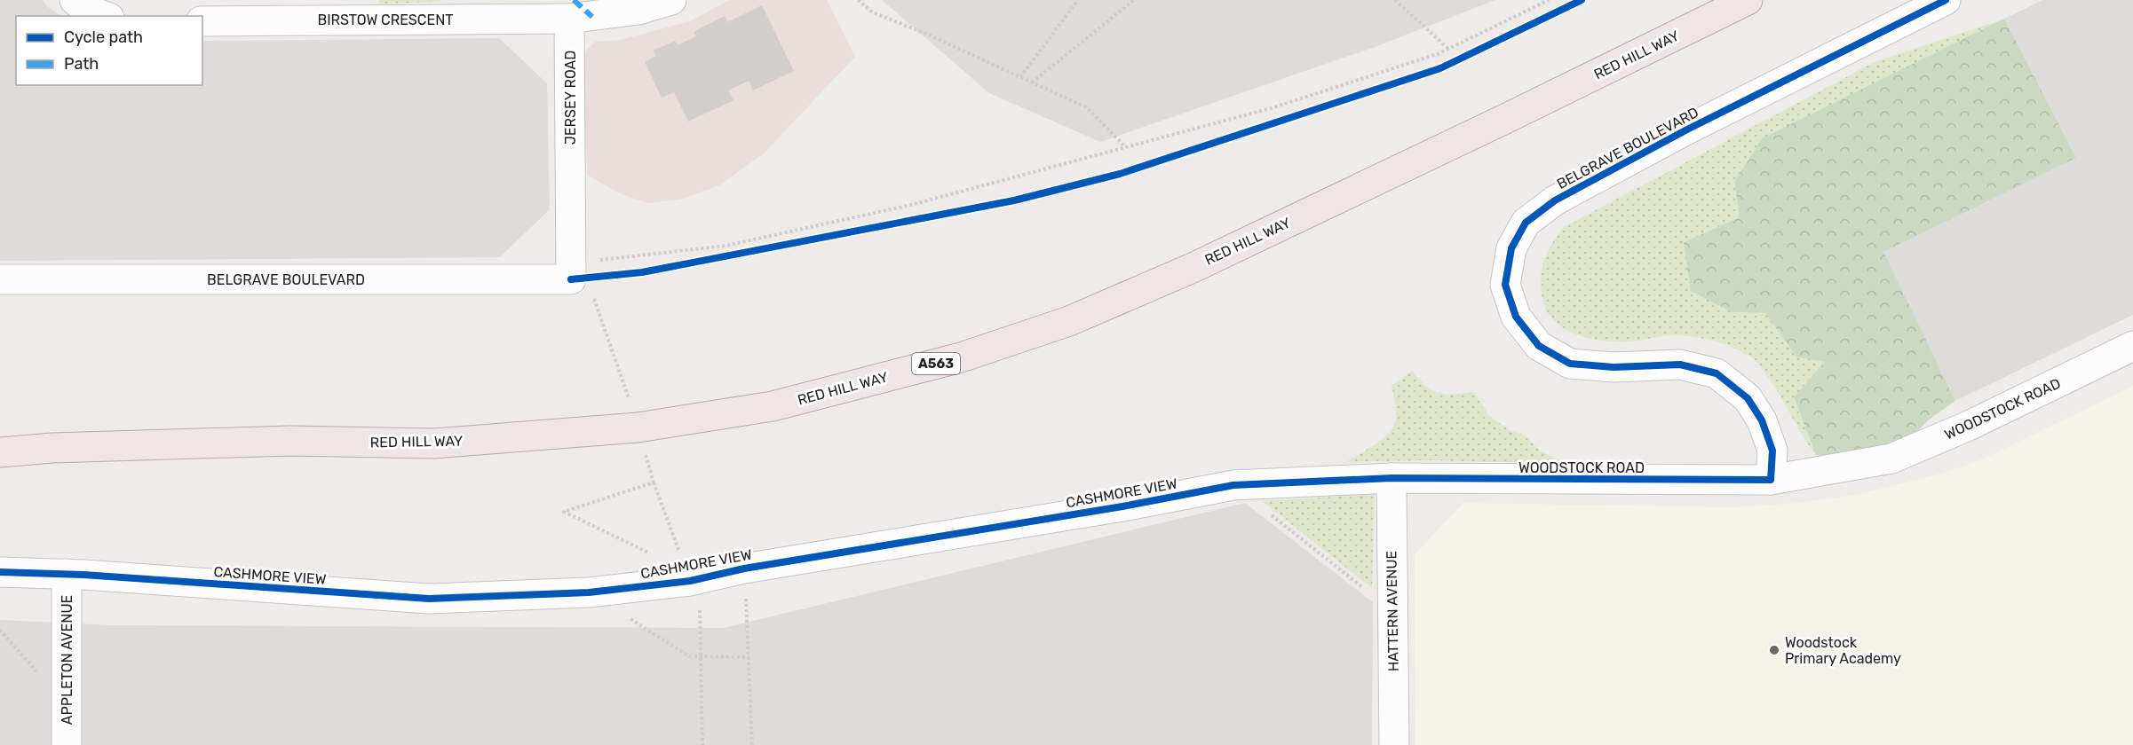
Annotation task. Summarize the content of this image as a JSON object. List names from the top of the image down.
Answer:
{
  "streets": {
    "highway": ["RED HILL WAY", "A563"],
    "street": [
      "BIRSTOW CRESCENT",
      "JERSEY ROAD",
      "BELGRAVE BOULEVARD",
      "WOODSTOCK ROAD",
      "CASHMORE VIEW",
      "HATTERN AVENUE",
      "APPLETON AVENUE"
    ]
  },
  "crossings": [
    ["BIRSTOW CRESCENT", "JERSEY ROAD"],
    ["JERSEY ROAD", "BELGRAVE BOULEVARD"],
    ["BELGRAVE BOULEVARD", "WOODSTOCK ROAD"],
    ["WOODSTOCK ROAD", "CASHMORE VIEW"],
    ["WOODSTOCK ROAD", "HATTERN AVENUE"],
    ["CASHMORE VIEW", "HATTERN AVENUE"],
    ["CASHMORE VIEW", "APPLETON AVENUE"]
  ],
  "places": ["Woodstock Primary Academy"],
  "legend": ["Cycle path", "Path"]
}
